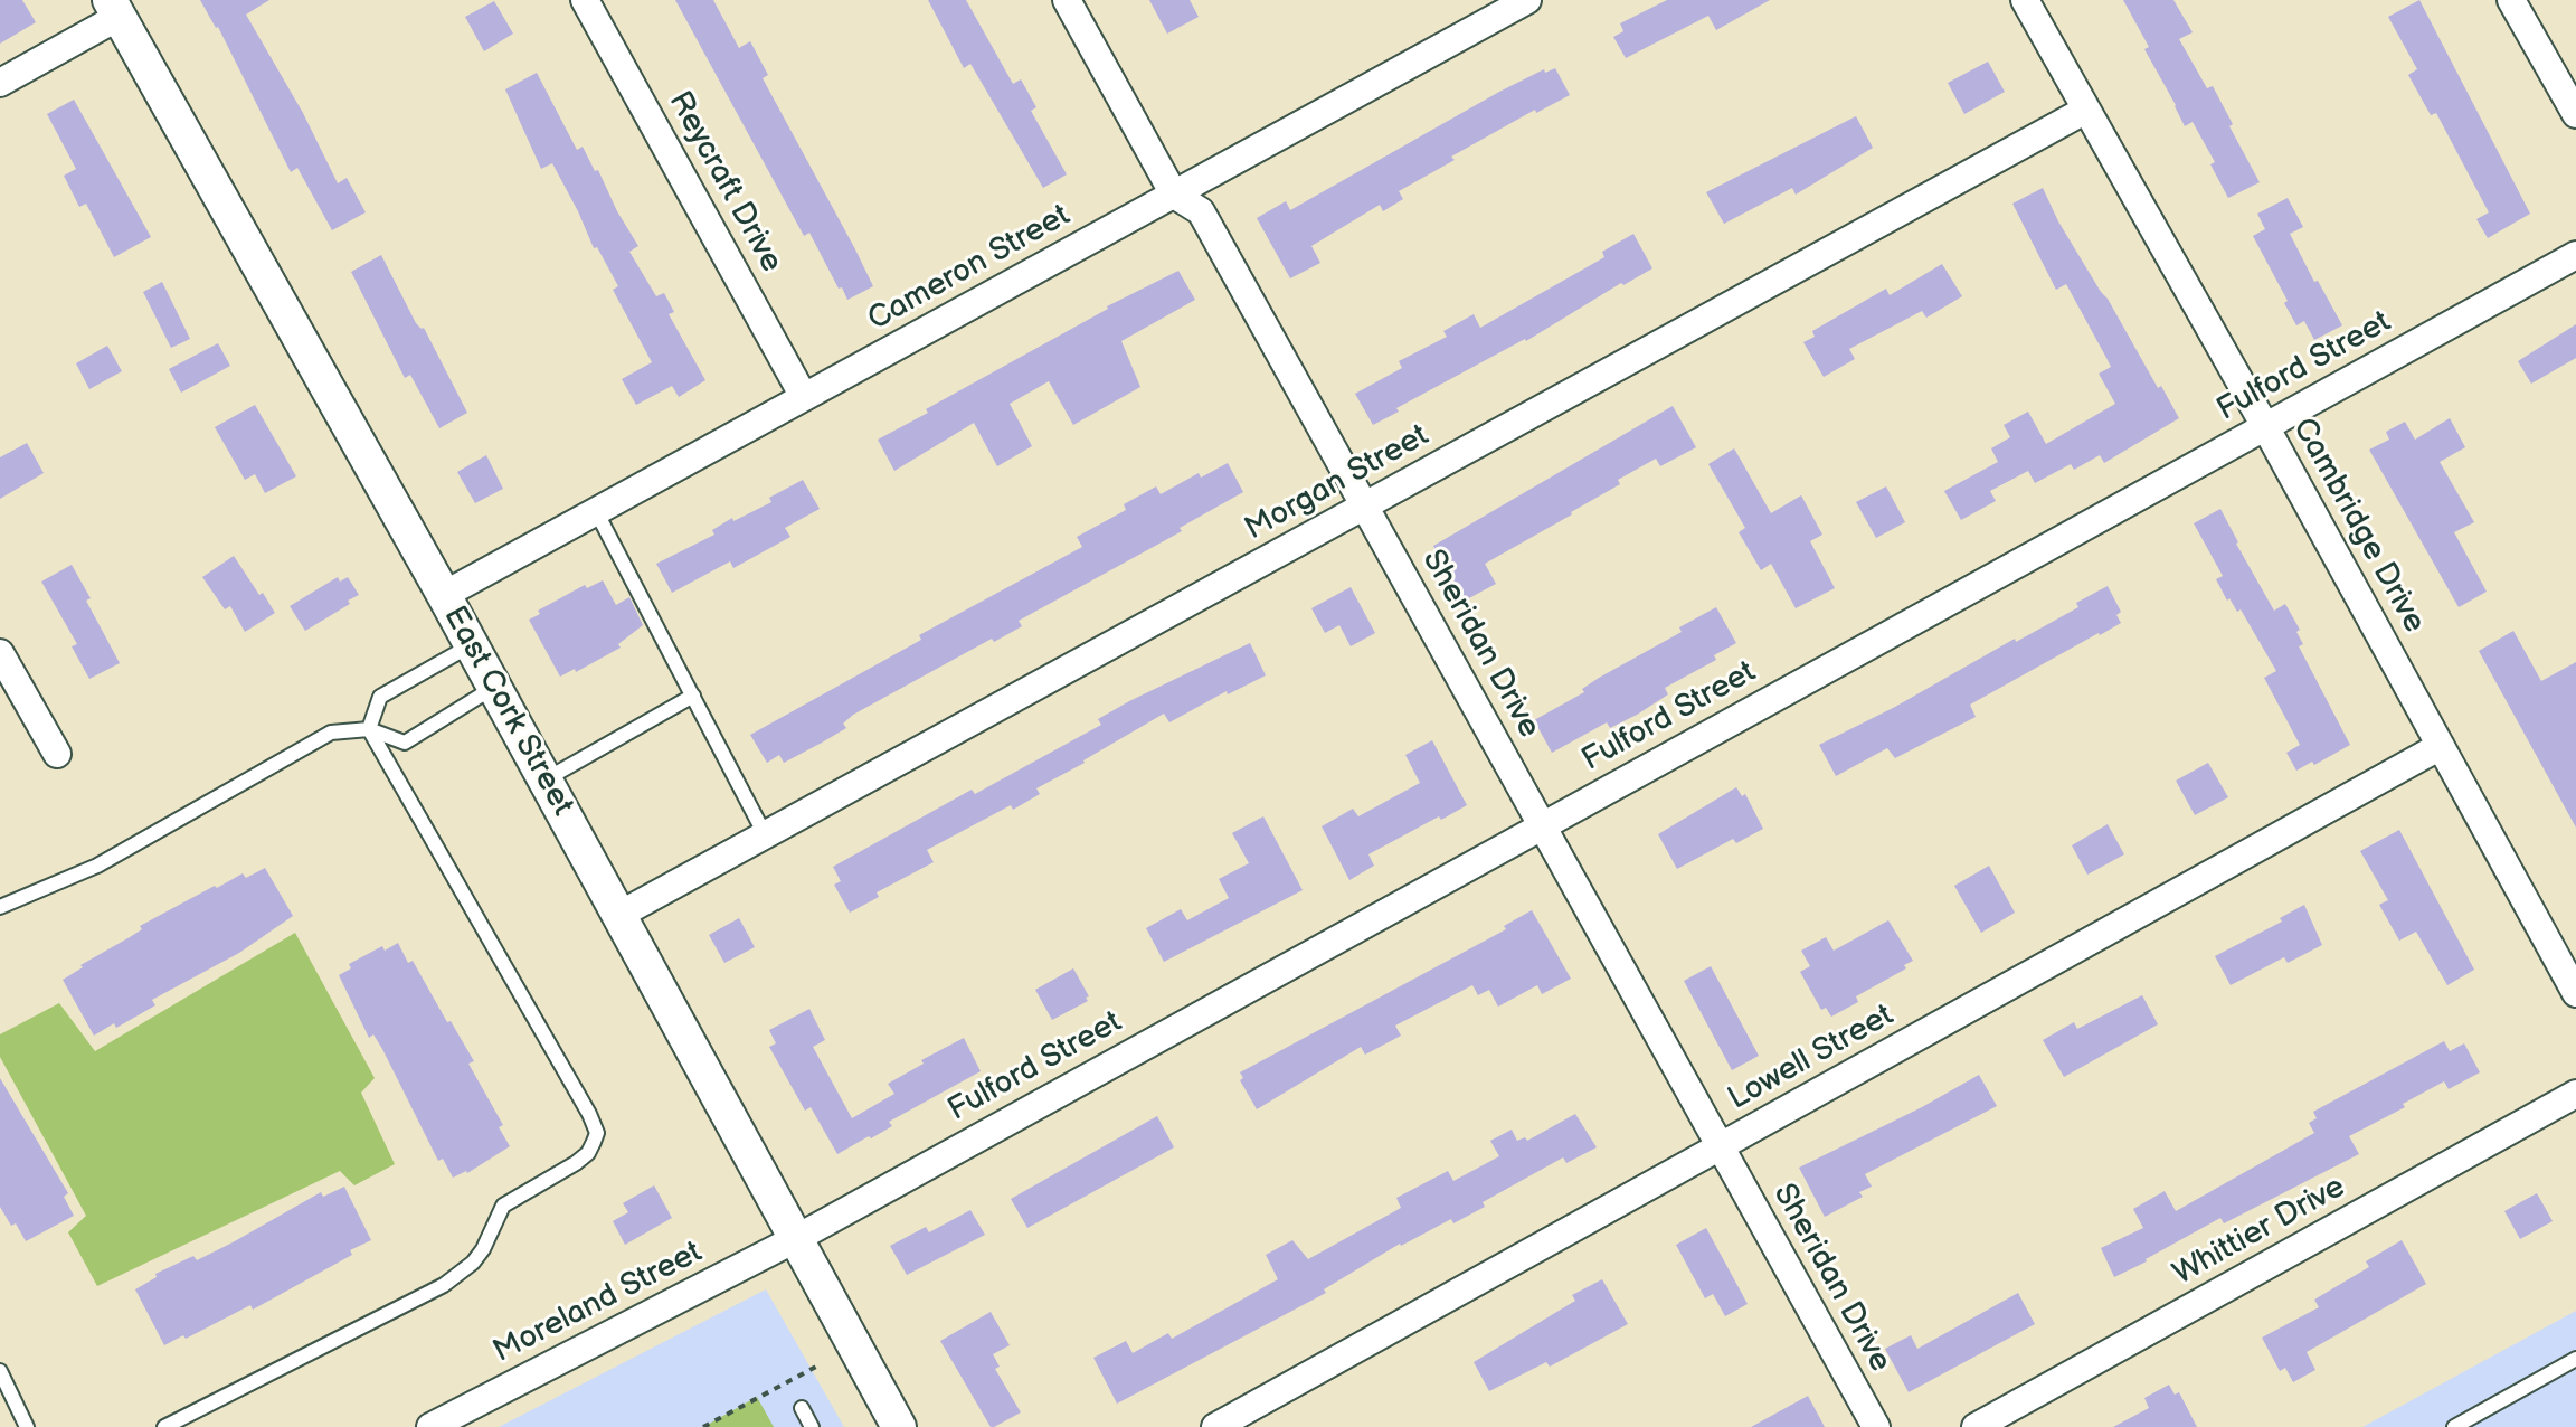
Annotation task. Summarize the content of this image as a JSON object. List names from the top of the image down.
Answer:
{
  "streets": {
    "street": [
      "Reycraft Drive",
      "Cameron Street",
      "Fulford Street",
      "Morgan Street",
      "Cambridge Drive",
      "Sheridan Drive",
      "East Cork Street",
      "Lowell Street",
      "Whittier Drive",
      "Moreland Street"
    ]
  },
  "crossings": [
    ["Reycraft Drive", "Cameron Street"],
    ["Cameron Street", "Sheridan Drive"],
    ["Cameron Street", "East Cork Street"],
    ["Fulford Street", "Cambridge Drive"],
    ["Fulford Street", "Sheridan Drive"],
    ["Fulford Street", "East Cork Street"],
    ["Fulford Street", "Moreland Street"],
    ["Morgan Street", "Cambridge Drive"],
    ["Morgan Street", "Sheridan Drive"],
    ["Morgan Street", "East Cork Street"],
    ["Cambridge Drive", "Lowell Street"],
    ["Sheridan Drive", "Lowell Street"],
    ["East Cork Street", "Moreland Street"]
  ]
}
